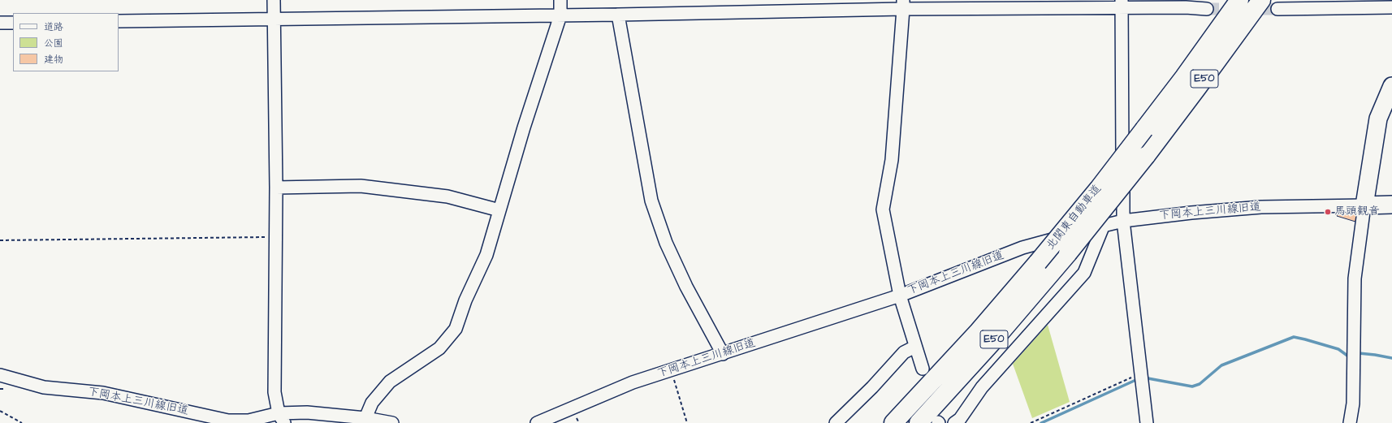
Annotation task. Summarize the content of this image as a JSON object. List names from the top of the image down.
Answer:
{
  "streets": {
    "highway": ["E50", "北関東自動車道"],
    "street": ["下岡本上三川線旧道"]
  },
  "places": ["馬頭観音"],
  "legend": ["道路", "公園", "建物"]
}
